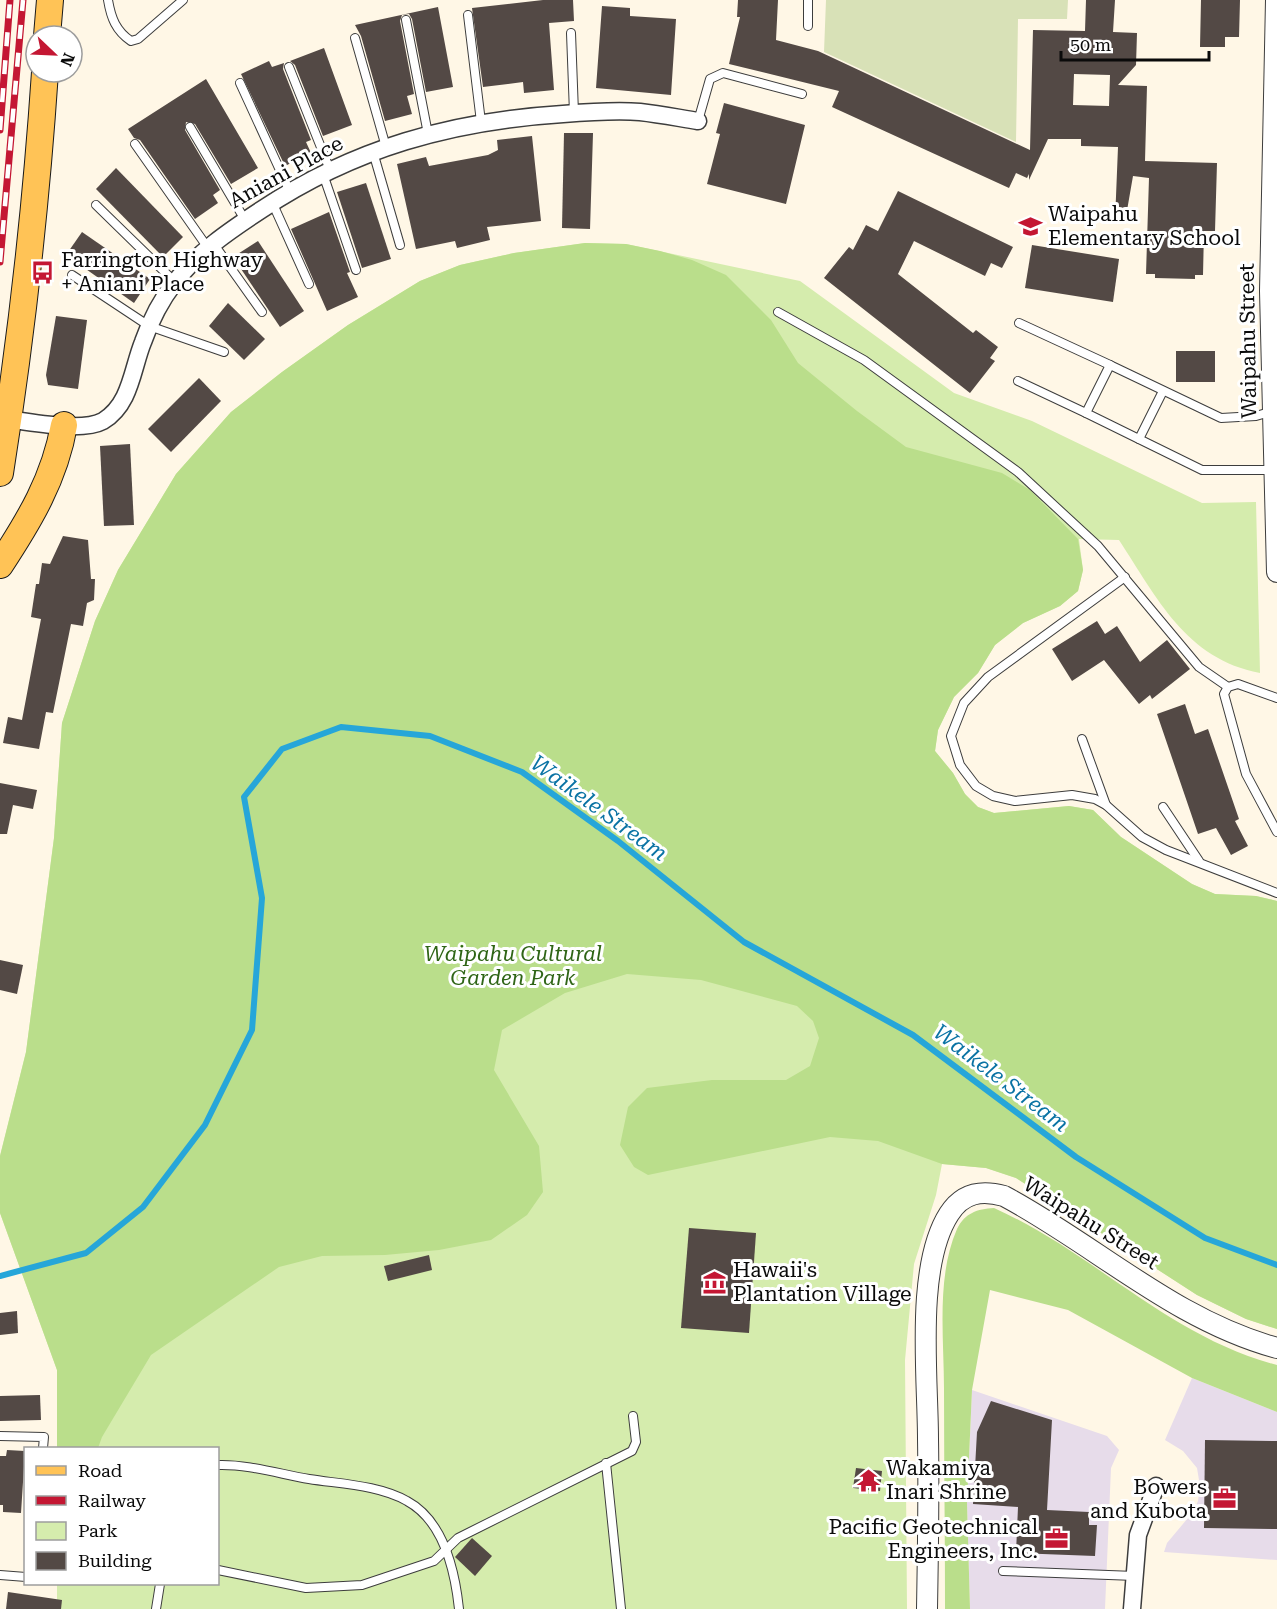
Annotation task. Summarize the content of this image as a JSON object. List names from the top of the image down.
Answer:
{
  "streets": {
    "street": ["Aniani Place", "Waipahu Street"]
  },
  "water": ["Waikele Stream"],
  "parks": ["Waipahu Cultural Garden Park"],
  "places": {
    "school or university": ["Waipahu Elementary School"],
    "bus stop": ["Farrington Highway + Aniani Place"],
    "museum": ["Hawaii's Plantation Village"],
    "temple": ["Wakamiya Inari Shrine"],
    "office": ["Bowers and Kubota", "Pacific Geotechnical Engineers, Inc."]
  },
  "legend": [
    "Road",
    "Railway",
    "Park",
    "Building"
  ],
  "scale_bar": "50 m",
  "north": "bottom right"
}
